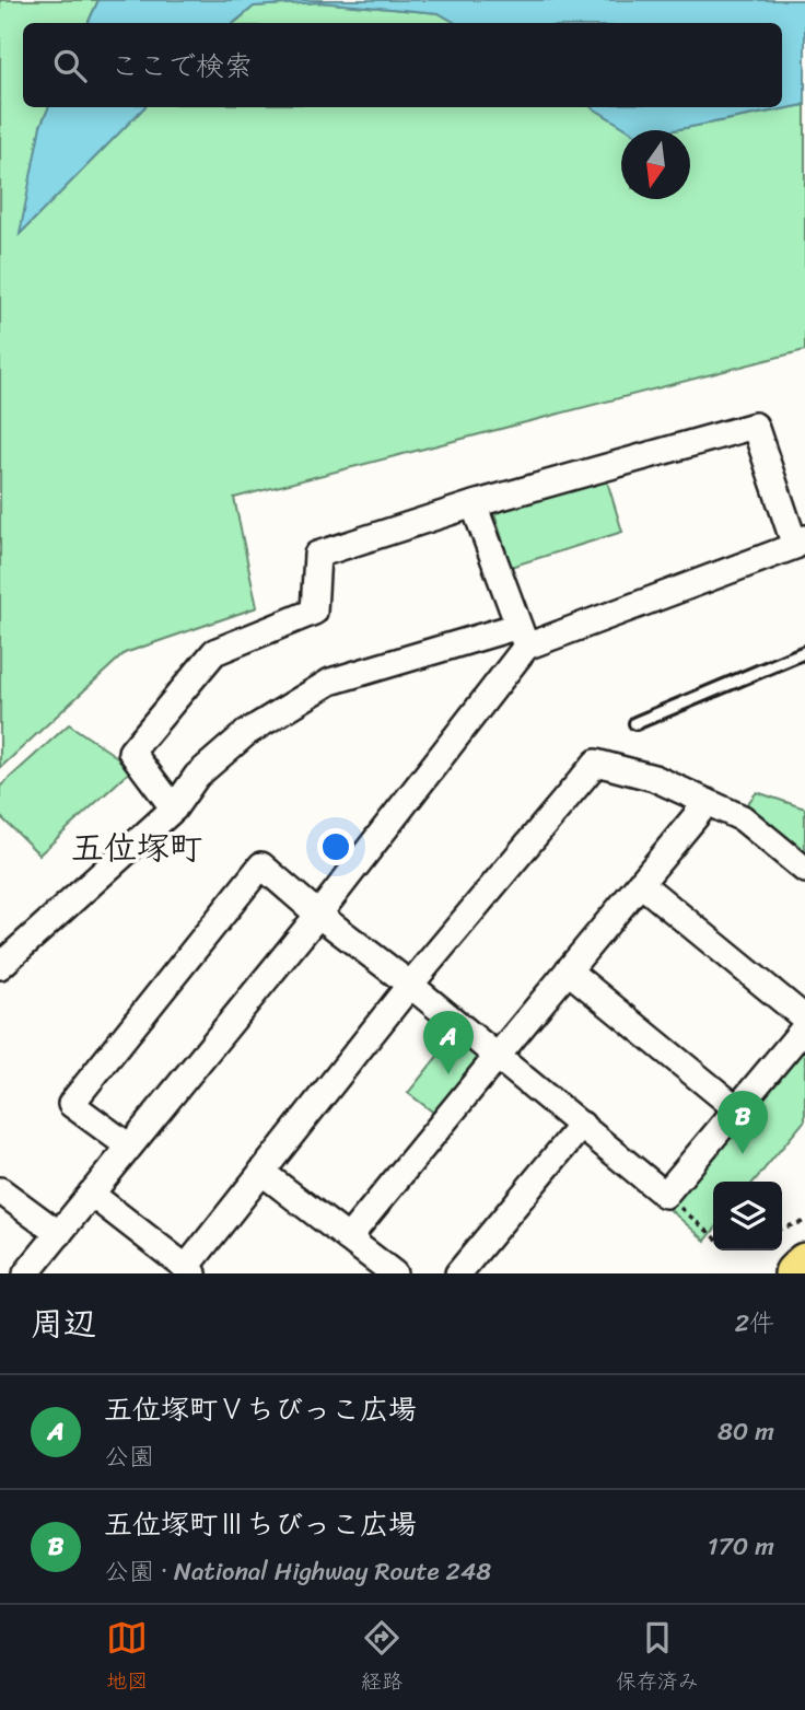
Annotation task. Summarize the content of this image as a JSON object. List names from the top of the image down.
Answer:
{
  "districts": ["五位塚町"],
  "north": "bottom",
  "page": {
    "search": "ここで検索",
    "pins": ["A", "B"],
    "heading": ["周辺", "2件"],
    "list": [
      {
        "mark": "A",
        "name": "五位塚町Ⅴちびっこ広場",
        "note": "公園",
        "value": "80 m"
      },
      {
        "mark": "B",
        "name": "五位塚町Ⅲちびっこ広場",
        "note": "公園 · National Highway Route 248",
        "value": "170 m"
      }
    ],
    "nav": ["地図", "経路", "保存済み"]
  }
}
